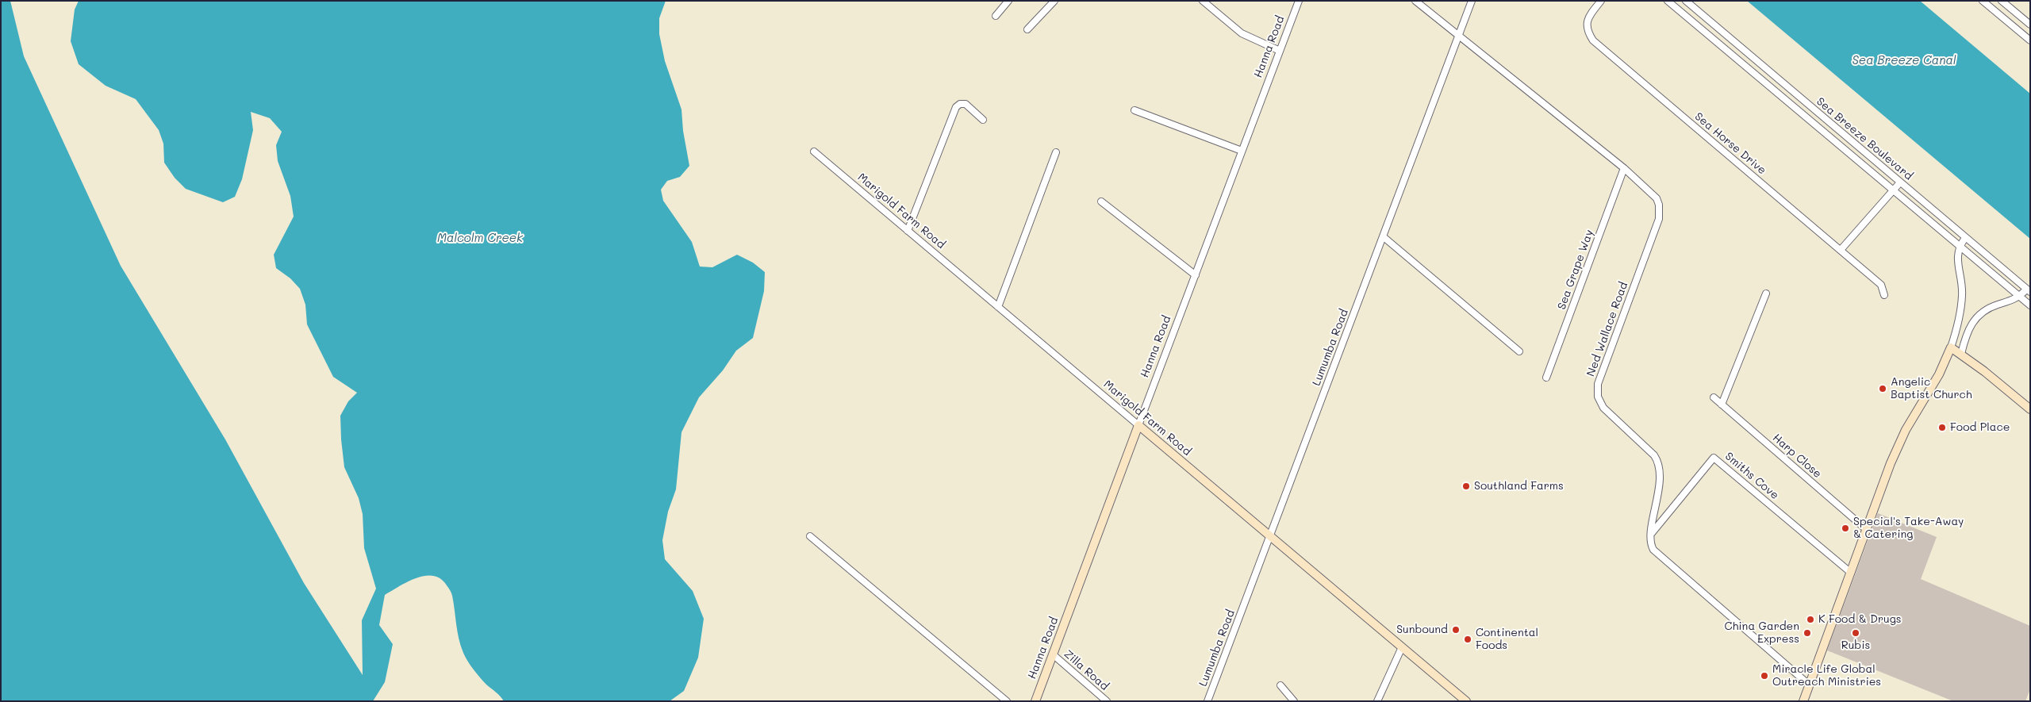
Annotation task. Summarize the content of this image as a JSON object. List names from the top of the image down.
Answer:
{
  "streets": {
    "street": [
      "Hanna Road",
      "Sea Breeze Boulevard",
      "Sea Horse Drive",
      "Marigold Farm Road",
      "Sea Grape Way",
      "Ned Wallace Road",
      "Lumumba Road",
      "Harp Close",
      "Smiths Cove",
      "Zilla Road"
    ]
  },
  "crossings": [
    ["Hanna Road", "Marigold Farm Road"],
    ["Hanna Road", "Zilla Road"],
    ["Marigold Farm Road", "Lumumba Road"],
    ["Sea Grape Way", "Ned Wallace Road"],
    ["Ned Wallace Road", "Lumumba Road"],
    ["Ned Wallace Road", "Smiths Cove"]
  ],
  "water": ["Sea Breeze Canal", "Malcolm Creek"],
  "places": [
    "Angelic Baptist Church",
    "Food Place",
    "Southland Farms",
    "Special's Take-Away & Catering",
    "K Food & Drugs",
    "Sunbound",
    "China Garden Express",
    "Rubis",
    "Continental Foods",
    "Miracle Life Global Outreach Ministries"
  ]
}
